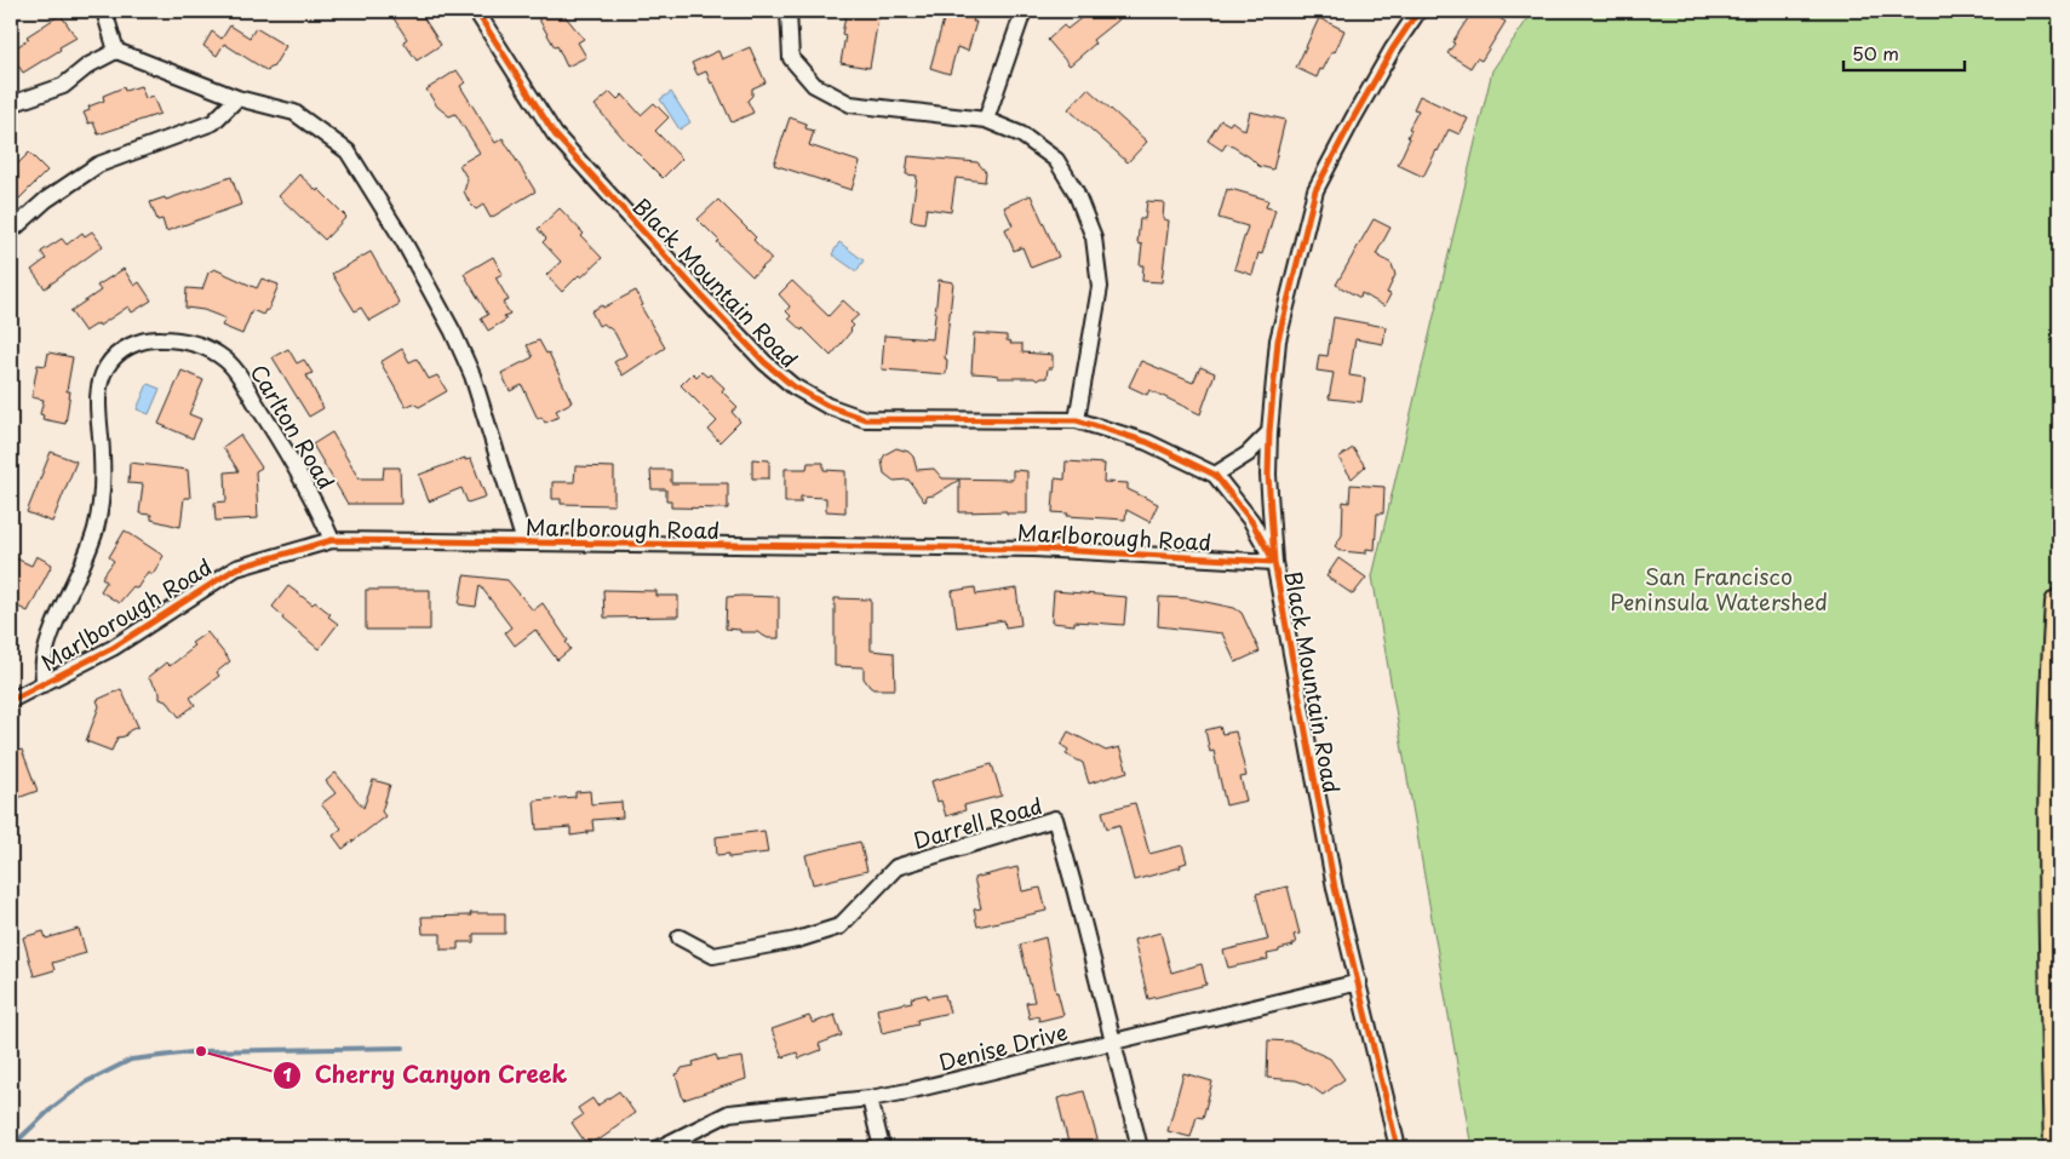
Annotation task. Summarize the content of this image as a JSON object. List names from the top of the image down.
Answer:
{
  "streets": {
    "street": [
      "Black Mountain Road",
      "Carlton Road",
      "Marlborough Road",
      "Darrell Road",
      "Denise Drive"
    ]
  },
  "crossings": [
    ["Black Mountain Road", "Marlborough Road"],
    ["Black Mountain Road", "Denise Drive"],
    ["Carlton Road", "Marlborough Road"],
    ["Darrell Road", "Denise Drive"]
  ],
  "parks": ["San Francisco Peninsula Watershed"],
  "places": ["Cherry Canyon Creek"],
  "scale_bar": "50 m"
}
